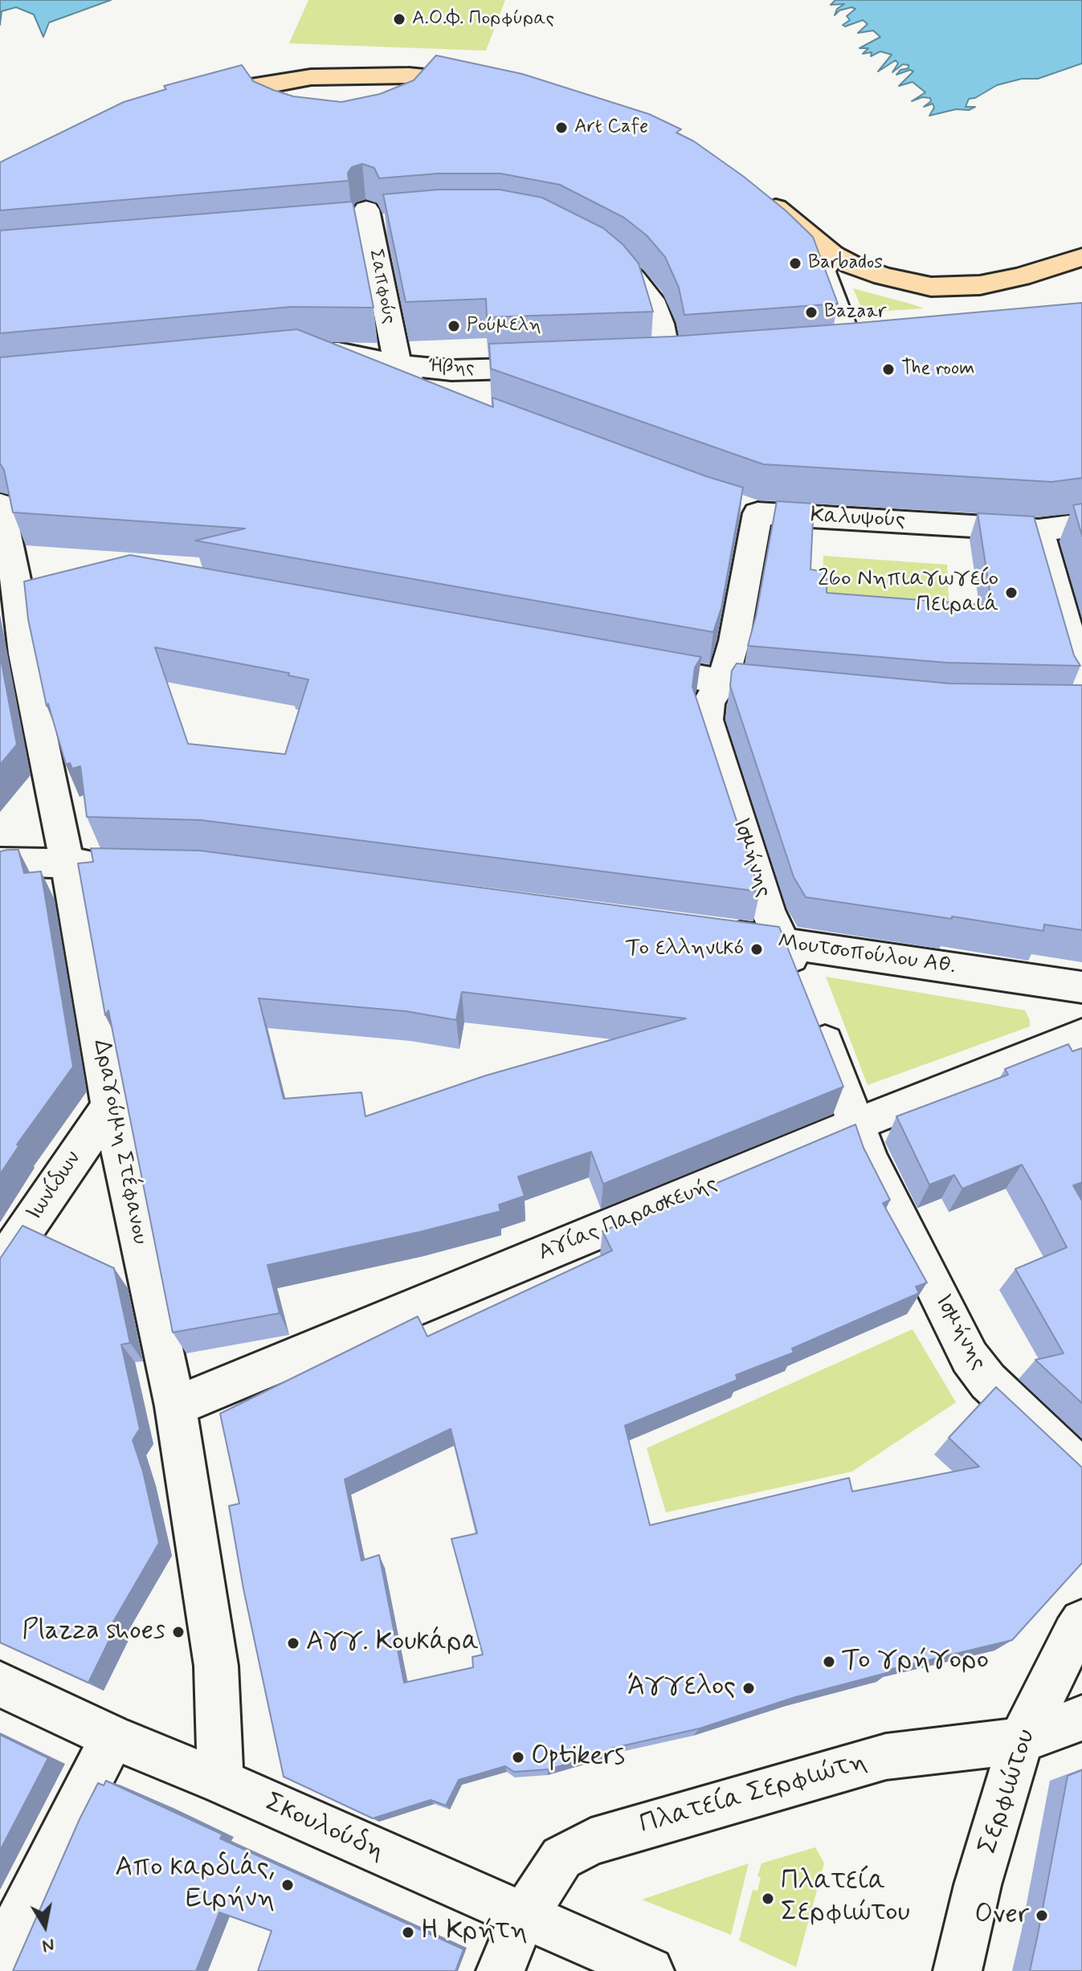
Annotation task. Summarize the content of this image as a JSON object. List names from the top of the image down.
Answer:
{
  "streets": {
    "street": [
      "Σαπφούς",
      "Ήβης",
      "Καλυψούς",
      "Ισμήνης",
      "Μουτσοπούλου Αθ.",
      "Δραγούμη Στέφανου",
      "Ιωνίδων",
      "Αγίας Παρασκευής",
      "Σερφιώτου",
      "Πλατεία Σερφιώτη",
      "Σκουλούδη"
    ]
  },
  "crossings": [
    ["Σαπφούς", "Ήβης"],
    ["Καλυψούς", "Ισμήνης"],
    ["Ισμήνης", "Μουτσοπούλου Αθ."],
    ["Ισμήνης", "Αγίας Παρασκευής"],
    ["Δραγούμη Στέφανου", "Ιωνίδων"],
    ["Δραγούμη Στέφανου", "Αγίας Παρασκευής"],
    ["Δραγούμη Στέφανου", "Σκουλούδη"],
    ["Σερφιώτου", "Πλατεία Σερφιώτη"],
    ["Πλατεία Σερφιώτη", "Σκουλούδη"]
  ],
  "places": [
    "Α.Ο.Φ. Πορφύρας",
    "Art Cafe",
    "Barbados",
    "Bazaar",
    "Ρούμελη",
    "The room",
    "26ο Νηπιαγωγείο Πειραιά",
    "Το ελληνικό",
    "Plazza shoes",
    "Αγγ. Κουκάρα",
    "Το γρήγορο",
    "Άγγελος",
    "Optikers",
    "Απο καρδιάς, Ειρήνη",
    "Πλατεία Σερφιώτου",
    "Over",
    "Η Κρήτη"
  ],
  "north": "bottom"
}
